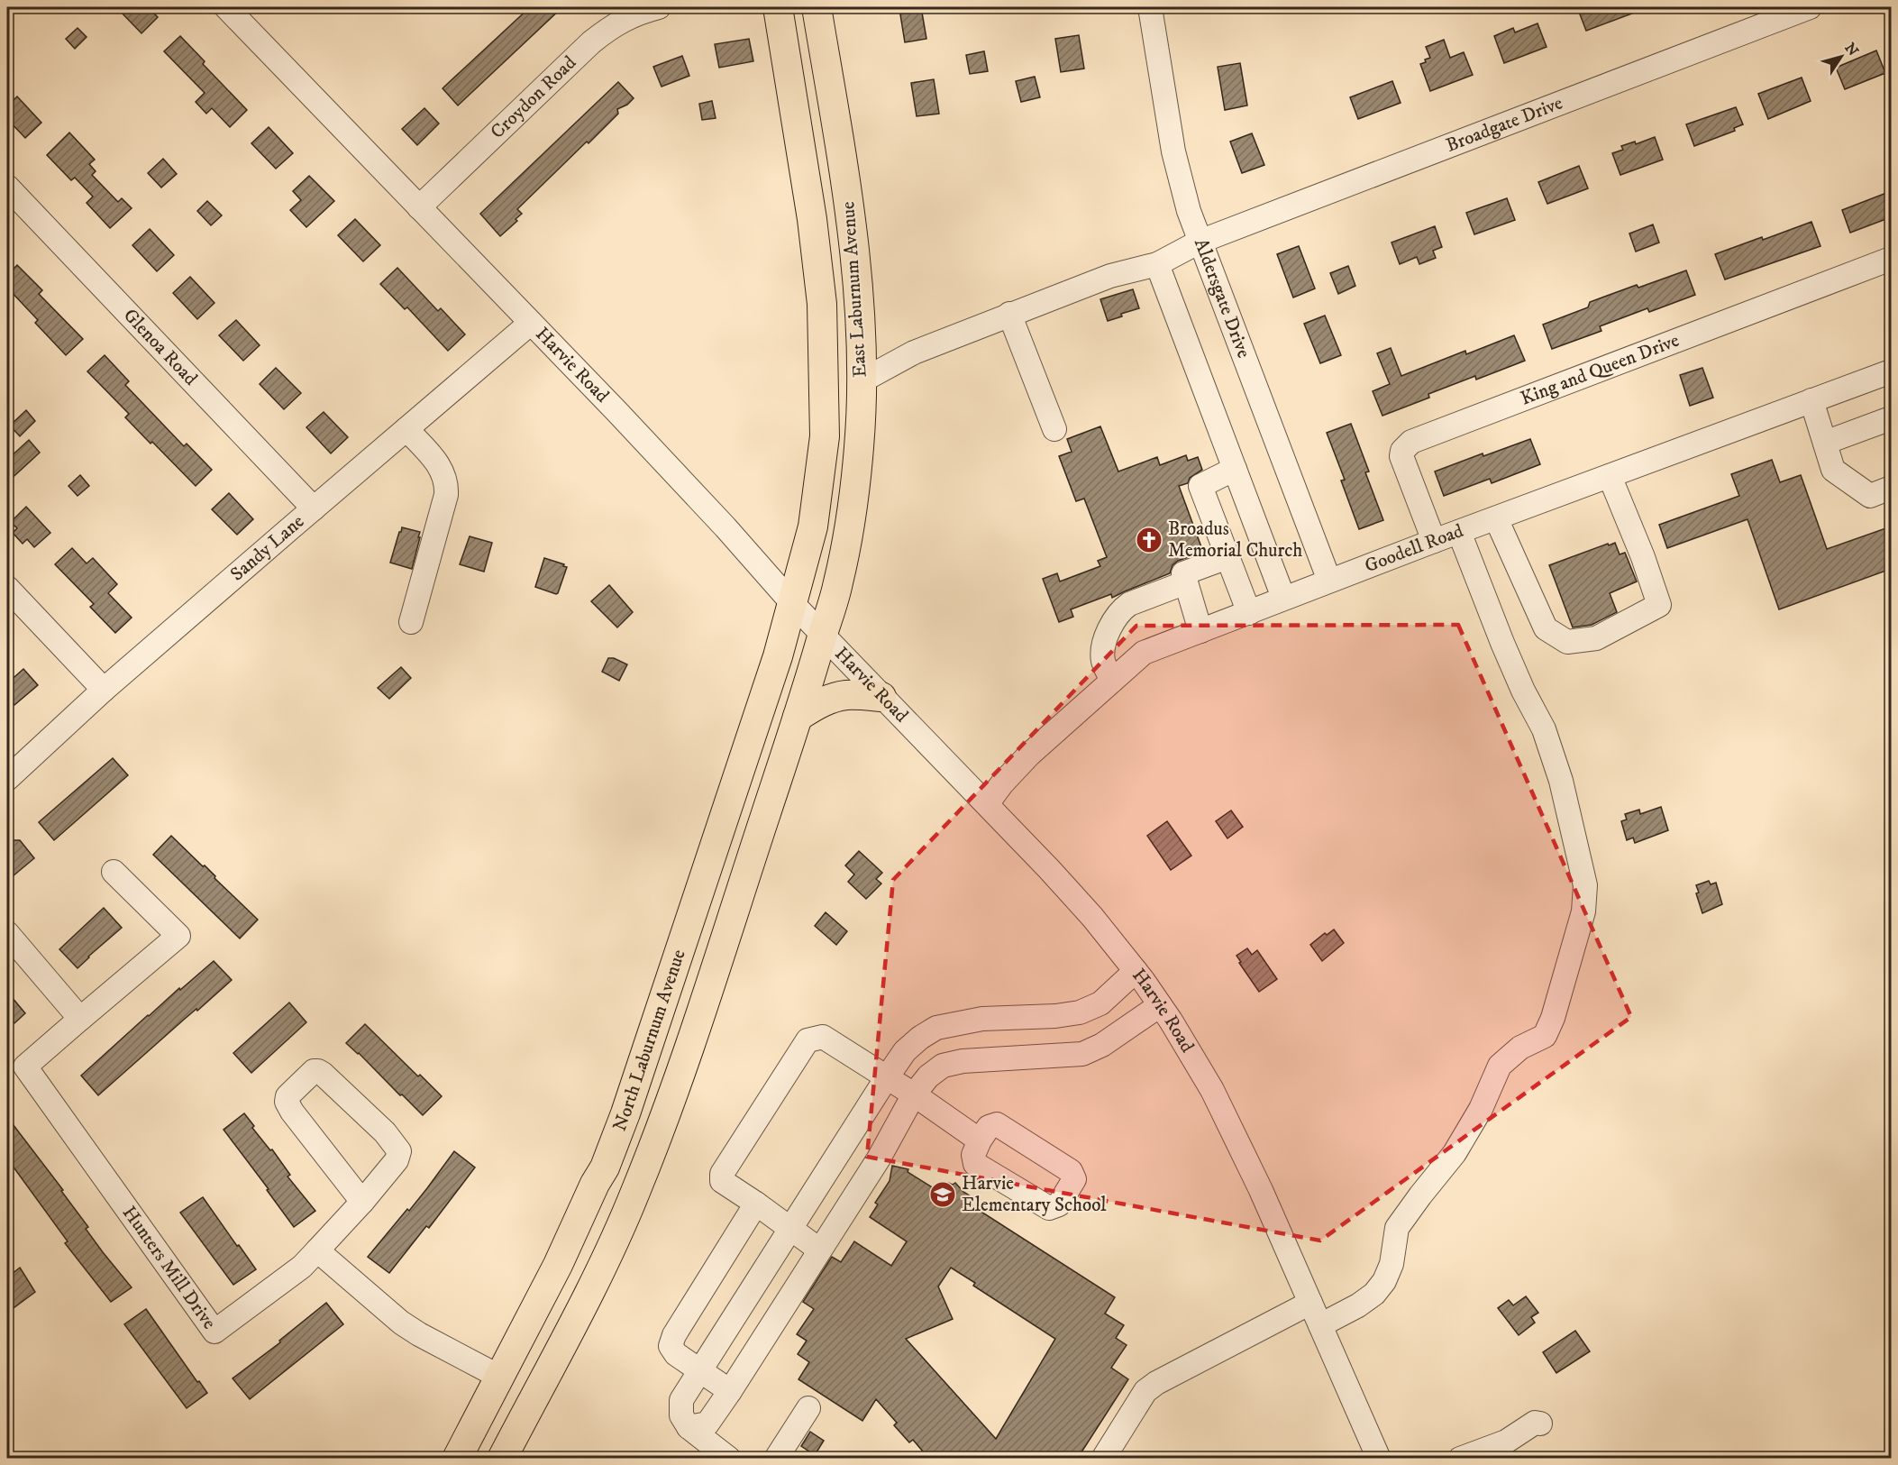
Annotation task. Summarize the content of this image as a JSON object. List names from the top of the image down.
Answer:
{
  "streets": {
    "main road": ["East Laburnum Avenue", "North Laburnum Avenue"],
    "street": [
      "Croydon Road",
      "Broadgate Drive",
      "Aldersgate Drive",
      "Glenoa Road",
      "Harvie Road",
      "King and Queen Drive",
      "Sandy Lane",
      "Goodell Road",
      "Hunters Mill Drive"
    ]
  },
  "crossings": [
    ["Croydon Road", "Harvie Road"],
    ["Broadgate Drive", "East Laburnum Avenue"],
    ["Broadgate Drive", "Aldersgate Drive"],
    ["East Laburnum Avenue", "Harvie Road"],
    ["East Laburnum Avenue", "North Laburnum Avenue"],
    ["Aldersgate Drive", "Goodell Road"],
    ["Glenoa Road", "Sandy Lane"],
    ["Harvie Road", "Sandy Lane"],
    ["Harvie Road", "Goodell Road"],
    ["Harvie Road", "North Laburnum Avenue"],
    ["King and Queen Drive", "Goodell Road"]
  ],
  "places": {
    "church": ["Broadus Memorial Church"],
    "school or university": ["Harvie Elementary School"]
  },
  "north": "top right"
}
